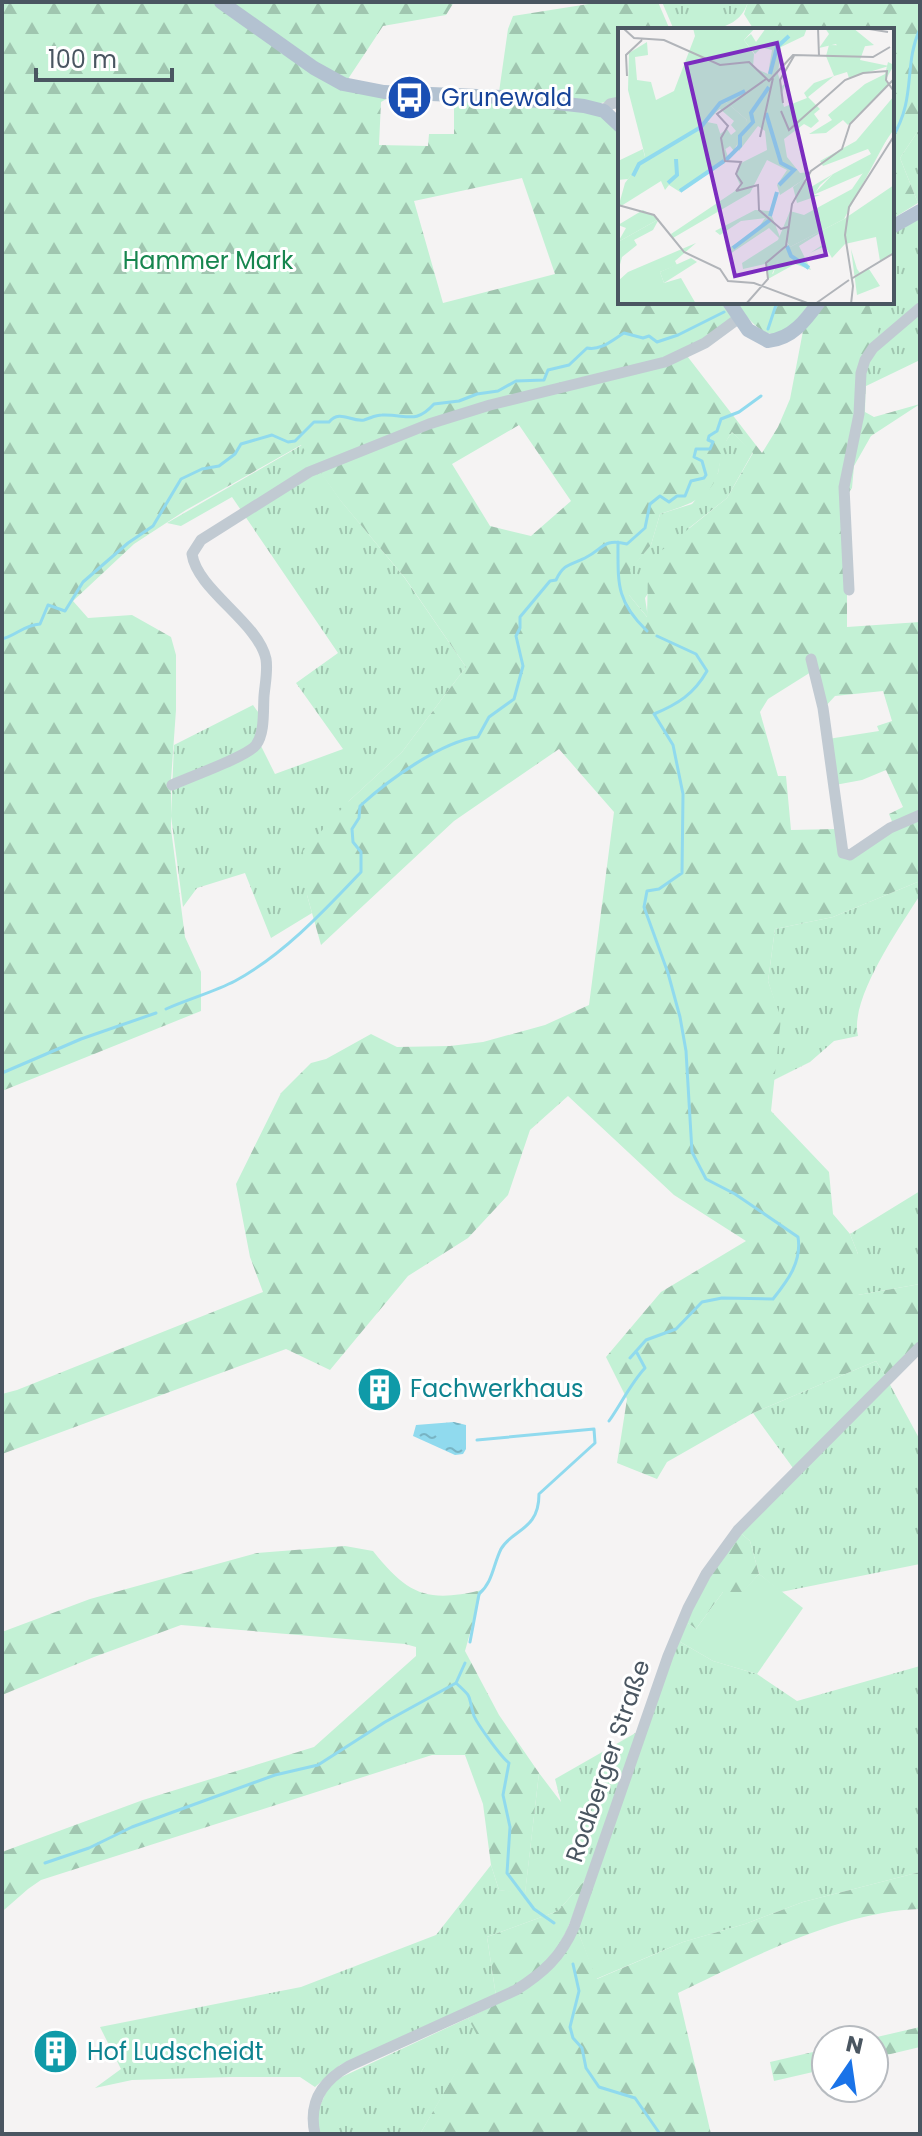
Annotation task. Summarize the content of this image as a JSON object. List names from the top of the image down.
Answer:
{
  "streets": {
    "street": ["Rodberger Straße"]
  },
  "parks": ["Hammer Mark"],
  "places": {
    "bus stop": ["Grunewald"],
    "building": ["Fachwerkhaus", "Hof Ludscheidt"]
  },
  "scale_bar": "100 m",
  "north": "top"
}
